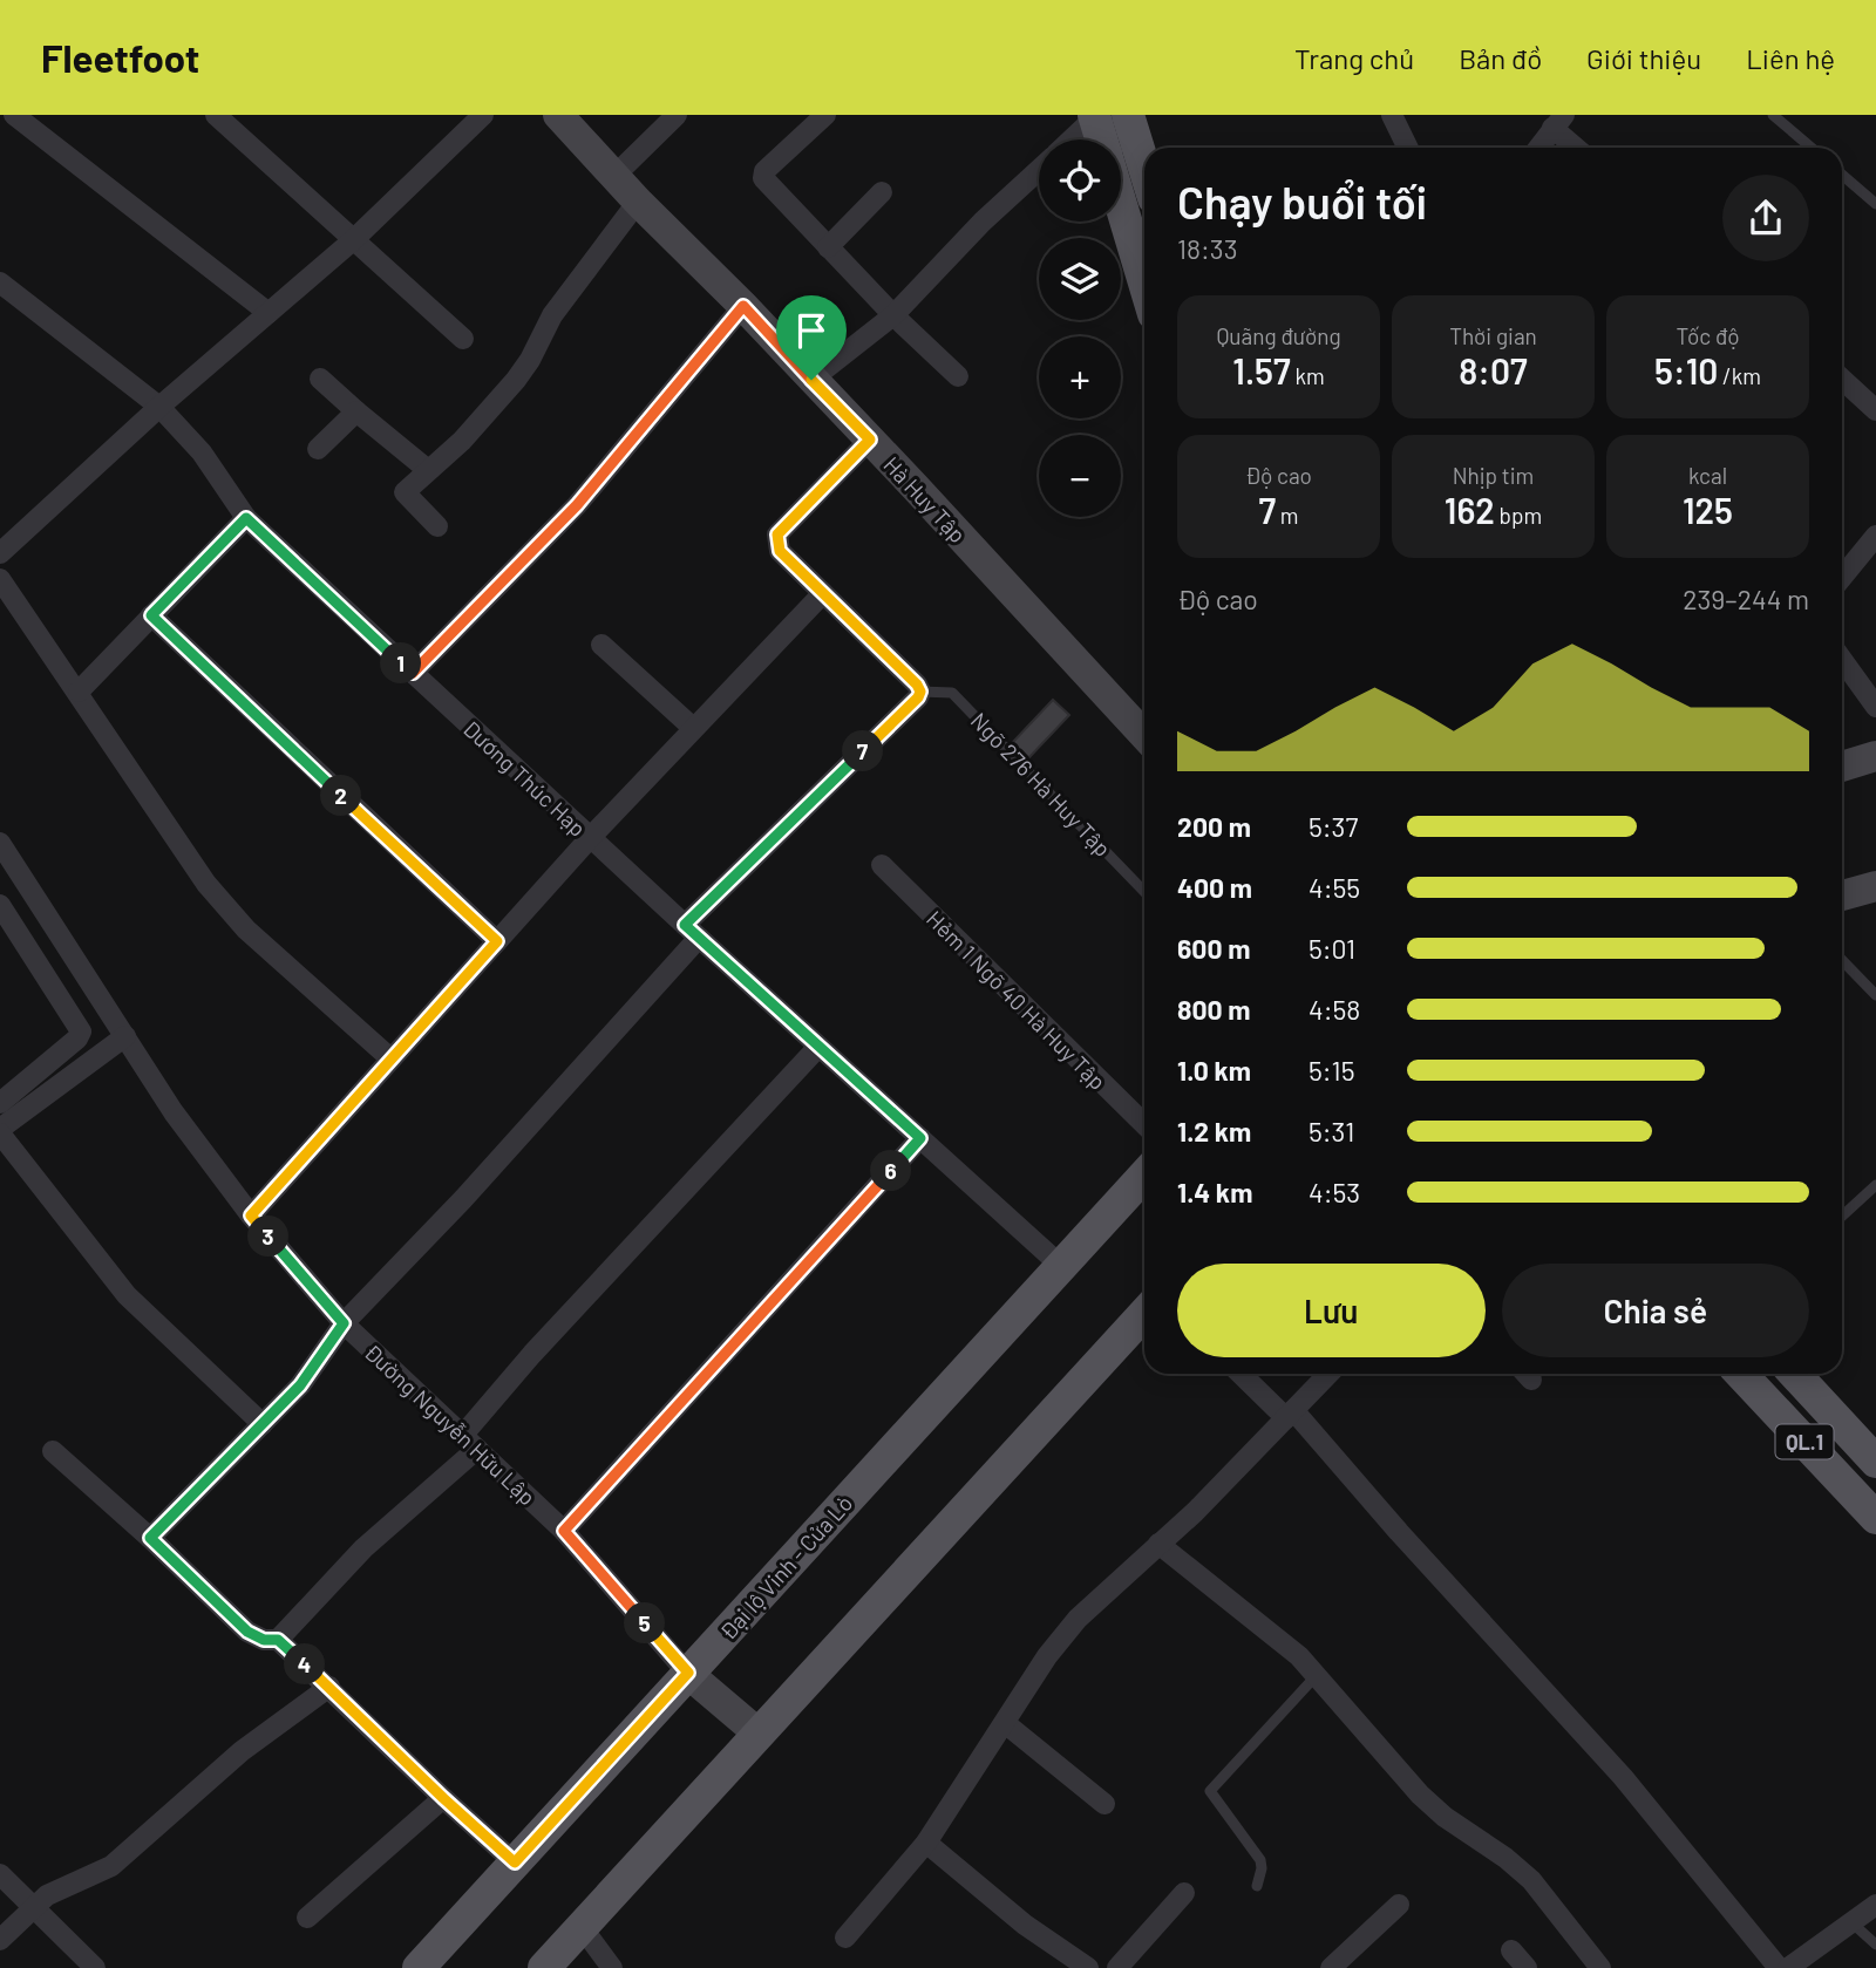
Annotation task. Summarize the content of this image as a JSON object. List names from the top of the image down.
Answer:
{
  "streets": {
    "main road": ["Hà Huy Tập", "QL.1", "Đại lộ Vinh - Cửa Lò"],
    "street": ["Dương Thúc Hạp", "Hẻm 1 Ngõ 40 Hà Huy Tập", "Đường Nguyễn Hữu Lập"],
    "lane": ["Ngõ 276 Hà Huy Tập"]
  },
  "crossings": [
    ["Dương Thúc Hạp", "Đại lộ Vinh - Cửa Lò"],
    ["Đường Nguyễn Hữu Lập", "Đại lộ Vinh - Cửa Lò"]
  ],
  "page": {
    "header": "Fleetfoot",
    "nav": [
      "Trang chủ",
      "Bản đồ",
      "Giới thiệu",
      "Liên hệ"
    ],
    "map_buttons": ["+", "−"],
    "heading": ["Chạy buổi tối", "18:33"],
    "stats": [
      ["Quãng đường", "1.57 km"],
      ["Thời gian", "8:07"],
      ["Tốc độ", "5:10 /km"],
      ["Độ cao", "7 m"],
      ["Nhịp tim", "162 bpm"],
      ["kcal", "125"]
    ],
    "chart": ["Độ cao", "239–244 m"],
    "pins": [
      "1",
      "7",
      "2",
      "6",
      "3",
      "5",
      "4"
    ],
    "list": [
      {
        "name": "200 m",
        "note": "5:37"
      },
      {
        "name": "400 m",
        "note": "4:55"
      },
      {
        "name": "600 m",
        "note": "5:01"
      },
      {
        "name": "800 m",
        "note": "4:58"
      },
      {
        "name": "1.0 km",
        "note": "5:15"
      },
      {
        "name": "1.2 km",
        "note": "5:31"
      },
      {
        "name": "1.4 km",
        "note": "4:53"
      }
    ],
    "buttons": ["Lưu", "Chia sẻ"]
  }
}
